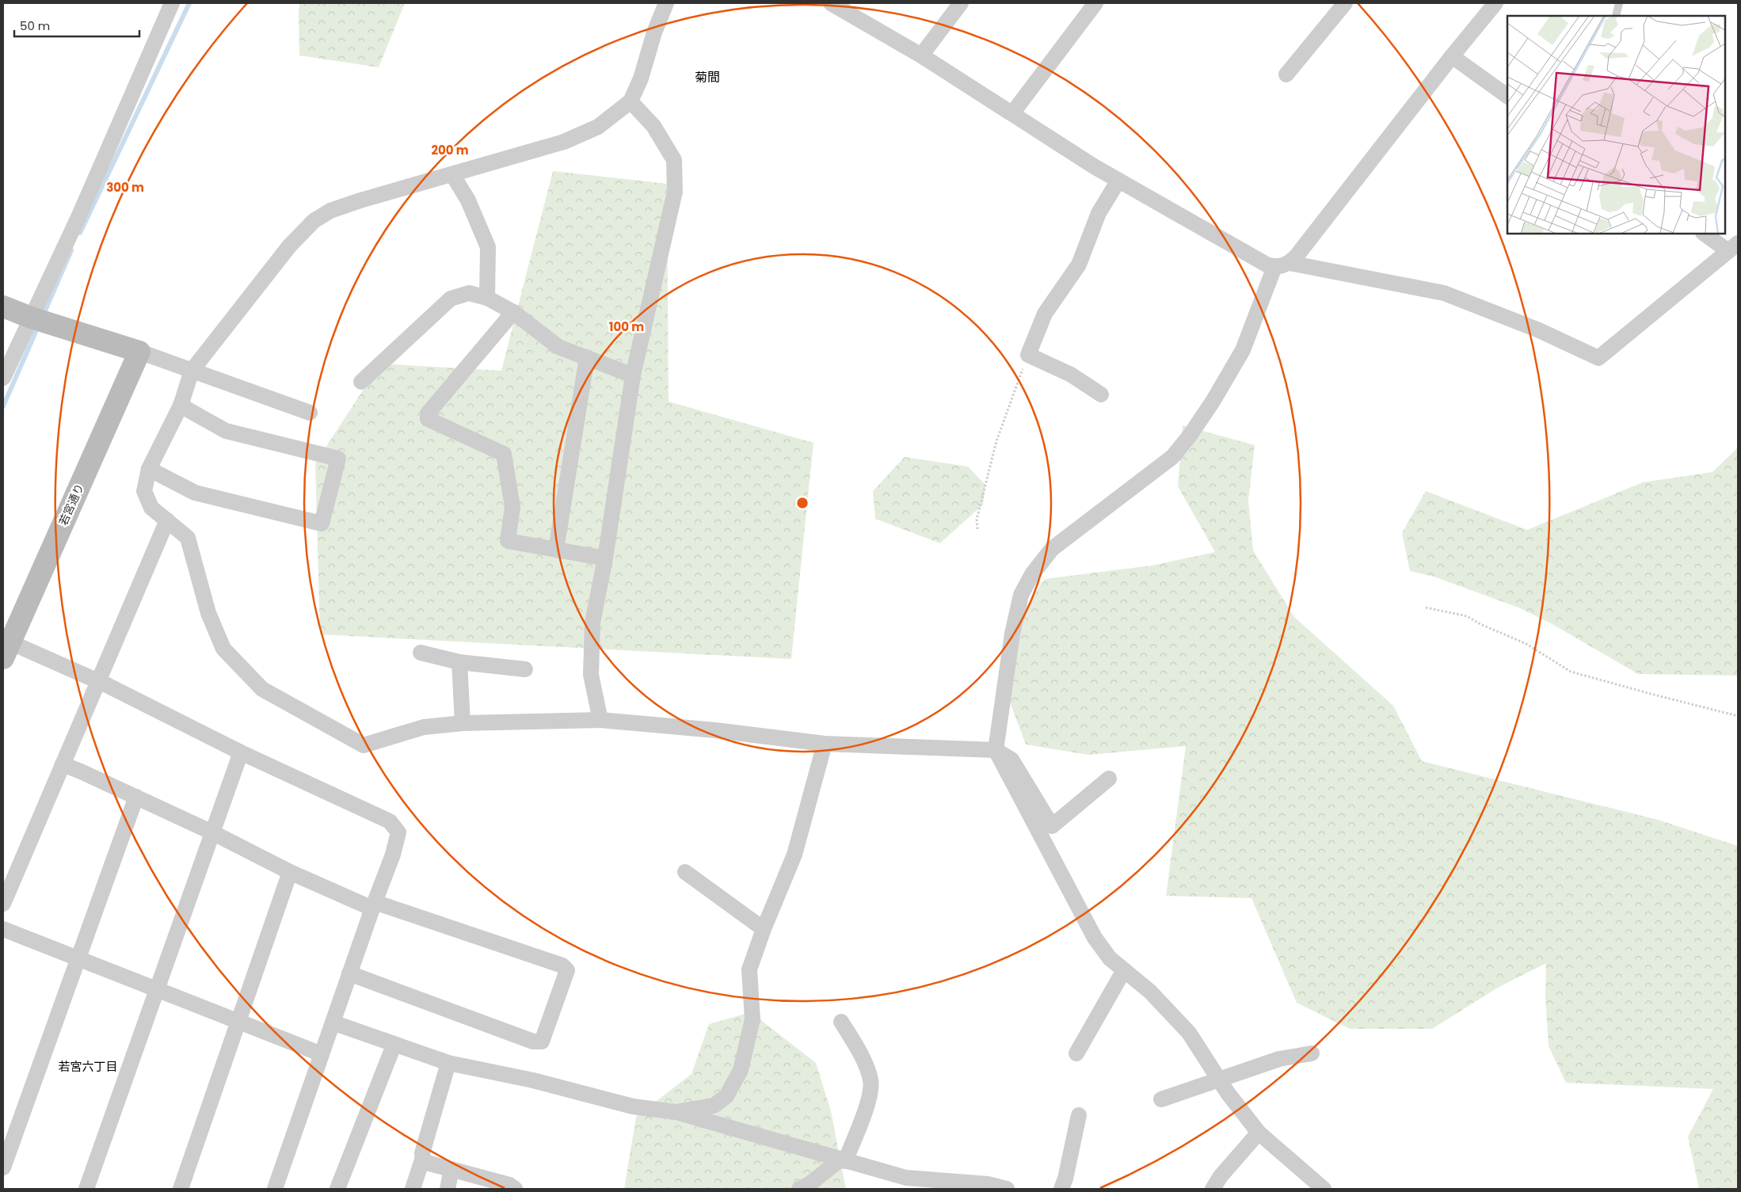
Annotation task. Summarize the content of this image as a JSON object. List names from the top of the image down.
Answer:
{
  "streets": {
    "street": ["若宮通り"]
  },
  "districts": ["菊間", "若宮六丁目"],
  "scale_bar": "50 m",
  "rings": ["200 m", "300 m", "100 m"]
}
